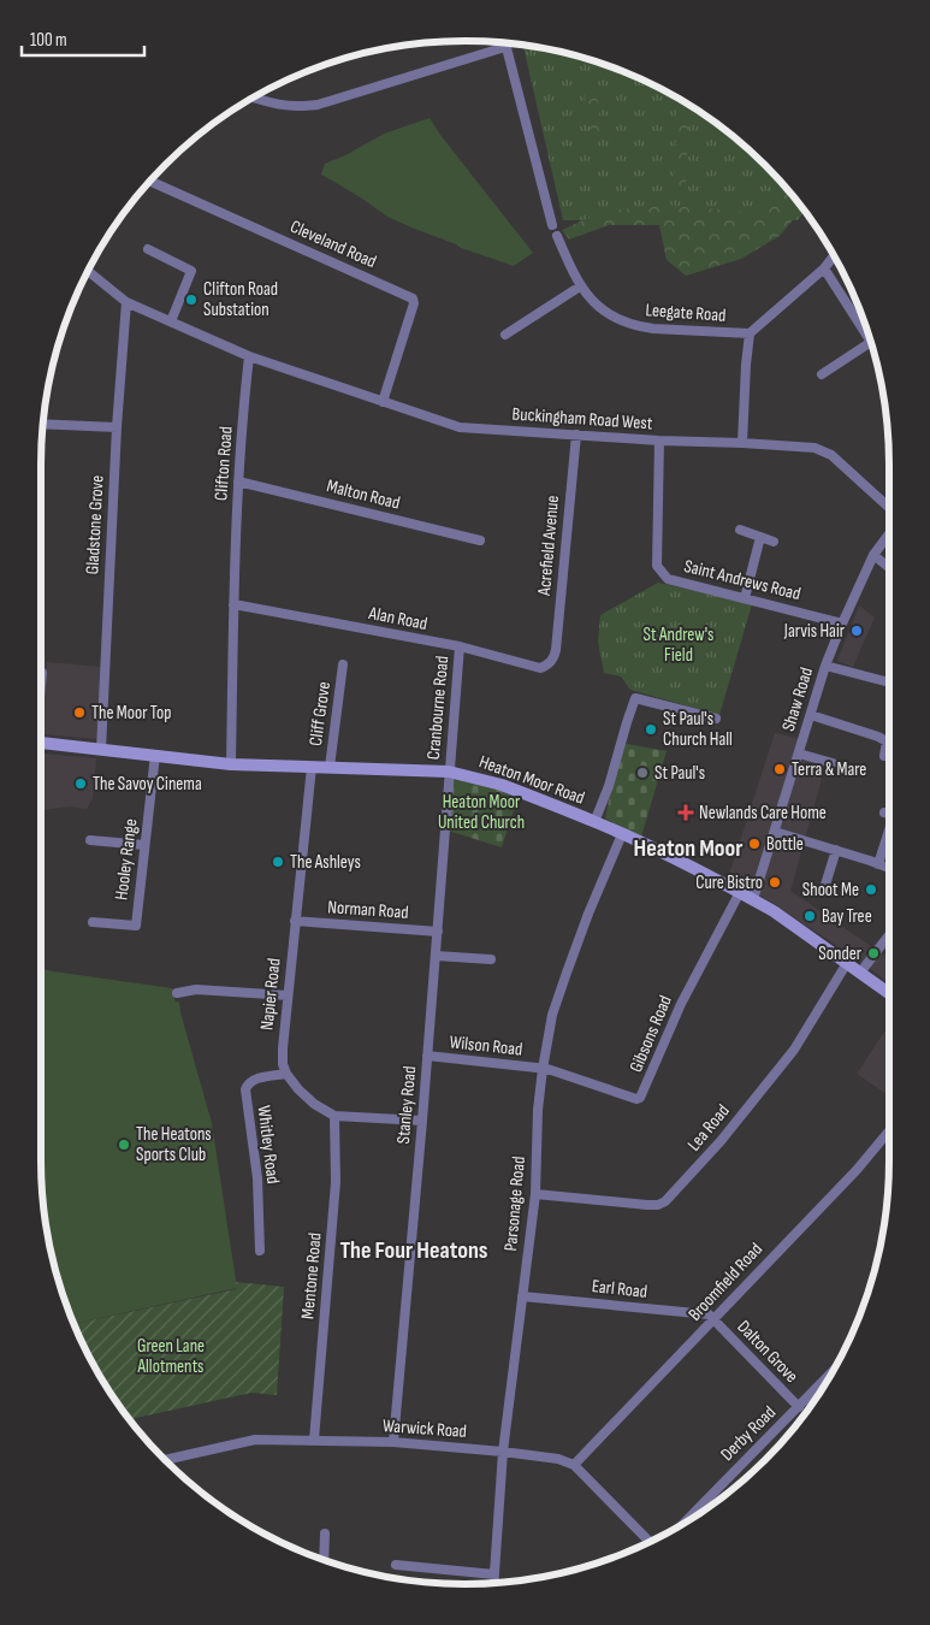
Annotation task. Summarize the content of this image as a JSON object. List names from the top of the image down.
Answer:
{
  "streets": {
    "main road": ["Heaton Moor Road"],
    "street": [
      "Cleveland Road",
      "Leegate Road",
      "Buckingham Road West",
      "Clifton Road",
      "Malton Road",
      "Gladstone Grove",
      "Acrefield Avenue",
      "Saint Andrews Road",
      "Alan Road",
      "Shaw Road",
      "Cranbourne Road",
      "Cliff Grove",
      "Hooley Range",
      "Norman Road",
      "Napier Road",
      "Gibsons Road",
      "Wilson Road",
      "Stanley Road",
      "Lea Road",
      "Whitley Road",
      "Parsonage Road",
      "Mentone Road",
      "Broomfield Road",
      "Earl Road",
      "Dalton Grove",
      "Warwick Road",
      "Derby Road"
    ]
  },
  "crossings": [
    ["Cleveland Road", "Buckingham Road West"],
    ["Buckingham Road West", "Clifton Road"],
    ["Buckingham Road West", "Acrefield Avenue"],
    ["Buckingham Road West", "Saint Andrews Road"],
    ["Clifton Road", "Malton Road"],
    ["Clifton Road", "Alan Road"],
    ["Clifton Road", "Heaton Moor Road"],
    ["Gladstone Grove", "Heaton Moor Road"],
    ["Acrefield Avenue", "Alan Road"],
    ["Saint Andrews Road", "Shaw Road"],
    ["Alan Road", "Cranbourne Road"],
    ["Shaw Road", "Heaton Moor Road"],
    ["Cranbourne Road", "Heaton Moor Road"],
    ["Cranbourne Road", "Stanley Road"],
    ["Cliff Grove", "Heaton Moor Road"],
    ["Heaton Moor Road", "Hooley Range"],
    ["Heaton Moor Road", "Napier Road"],
    ["Heaton Moor Road", "Gibsons Road"],
    ["Heaton Moor Road", "Stanley Road"],
    ["Heaton Moor Road", "Lea Road"],
    ["Heaton Moor Road", "Parsonage Road"],
    ["Norman Road", "Napier Road"],
    ["Norman Road", "Stanley Road"],
    ["Napier Road", "Whitley Road"],
    ["Gibsons Road", "Wilson Road"],
    ["Gibsons Road", "Parsonage Road"],
    ["Wilson Road", "Stanley Road"],
    ["Wilson Road", "Parsonage Road"],
    ["Stanley Road", "Warwick Road"],
    ["Lea Road", "Parsonage Road"],
    ["Parsonage Road", "Earl Road"],
    ["Parsonage Road", "Warwick Road"],
    ["Mentone Road", "Warwick Road"],
    ["Broomfield Road", "Earl Road"],
    ["Broomfield Road", "Dalton Grove"],
    ["Broomfield Road", "Warwick Road"],
    ["Earl Road", "Dalton Grove"],
    ["Dalton Grove", "Derby Road"]
  ],
  "districts": ["Heaton Moor", "The Four Heatons"],
  "parks": ["St Andrew's Field", "Heaton Moor United Church", "Green Lane Allotments"],
  "places": {
    "other": [
      "Clifton Road Substation",
      "Jarvis Hair",
      "The Moor Top",
      "St Paul's Church Hall",
      "Terra & Mare",
      "St Paul's",
      "The Savoy Cinema",
      "Bottle",
      "The Ashleys",
      "Cure Bistro",
      "Shoot Me",
      "Bay Tree",
      "Sonder",
      "The Heatons Sports Club"
    ],
    "health": ["Newlands Care Home"]
  },
  "scale_bar": "100 m"
}
